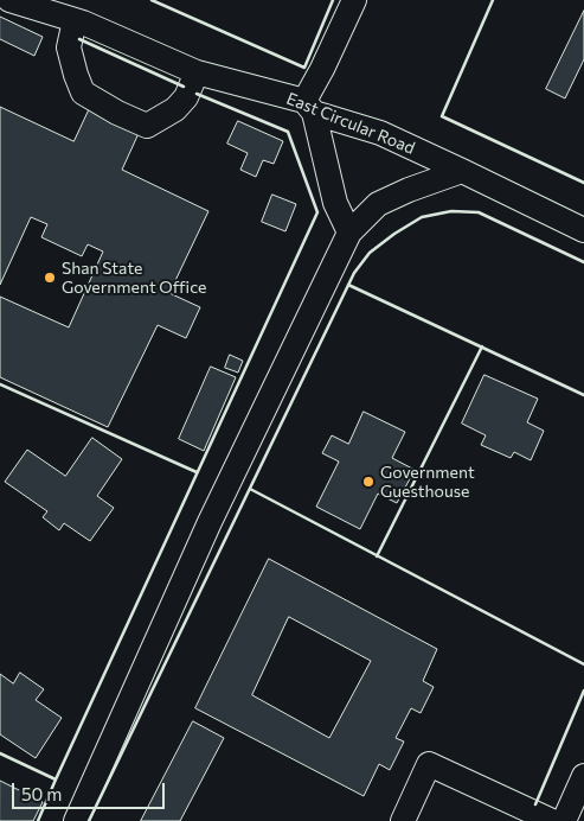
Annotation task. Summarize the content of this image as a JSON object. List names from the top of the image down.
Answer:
{
  "streets": {
    "street": ["East Circular Road"]
  },
  "places": ["Shan State Government Office", "Government Guesthouse"],
  "scale_bar": "50 m"
}
